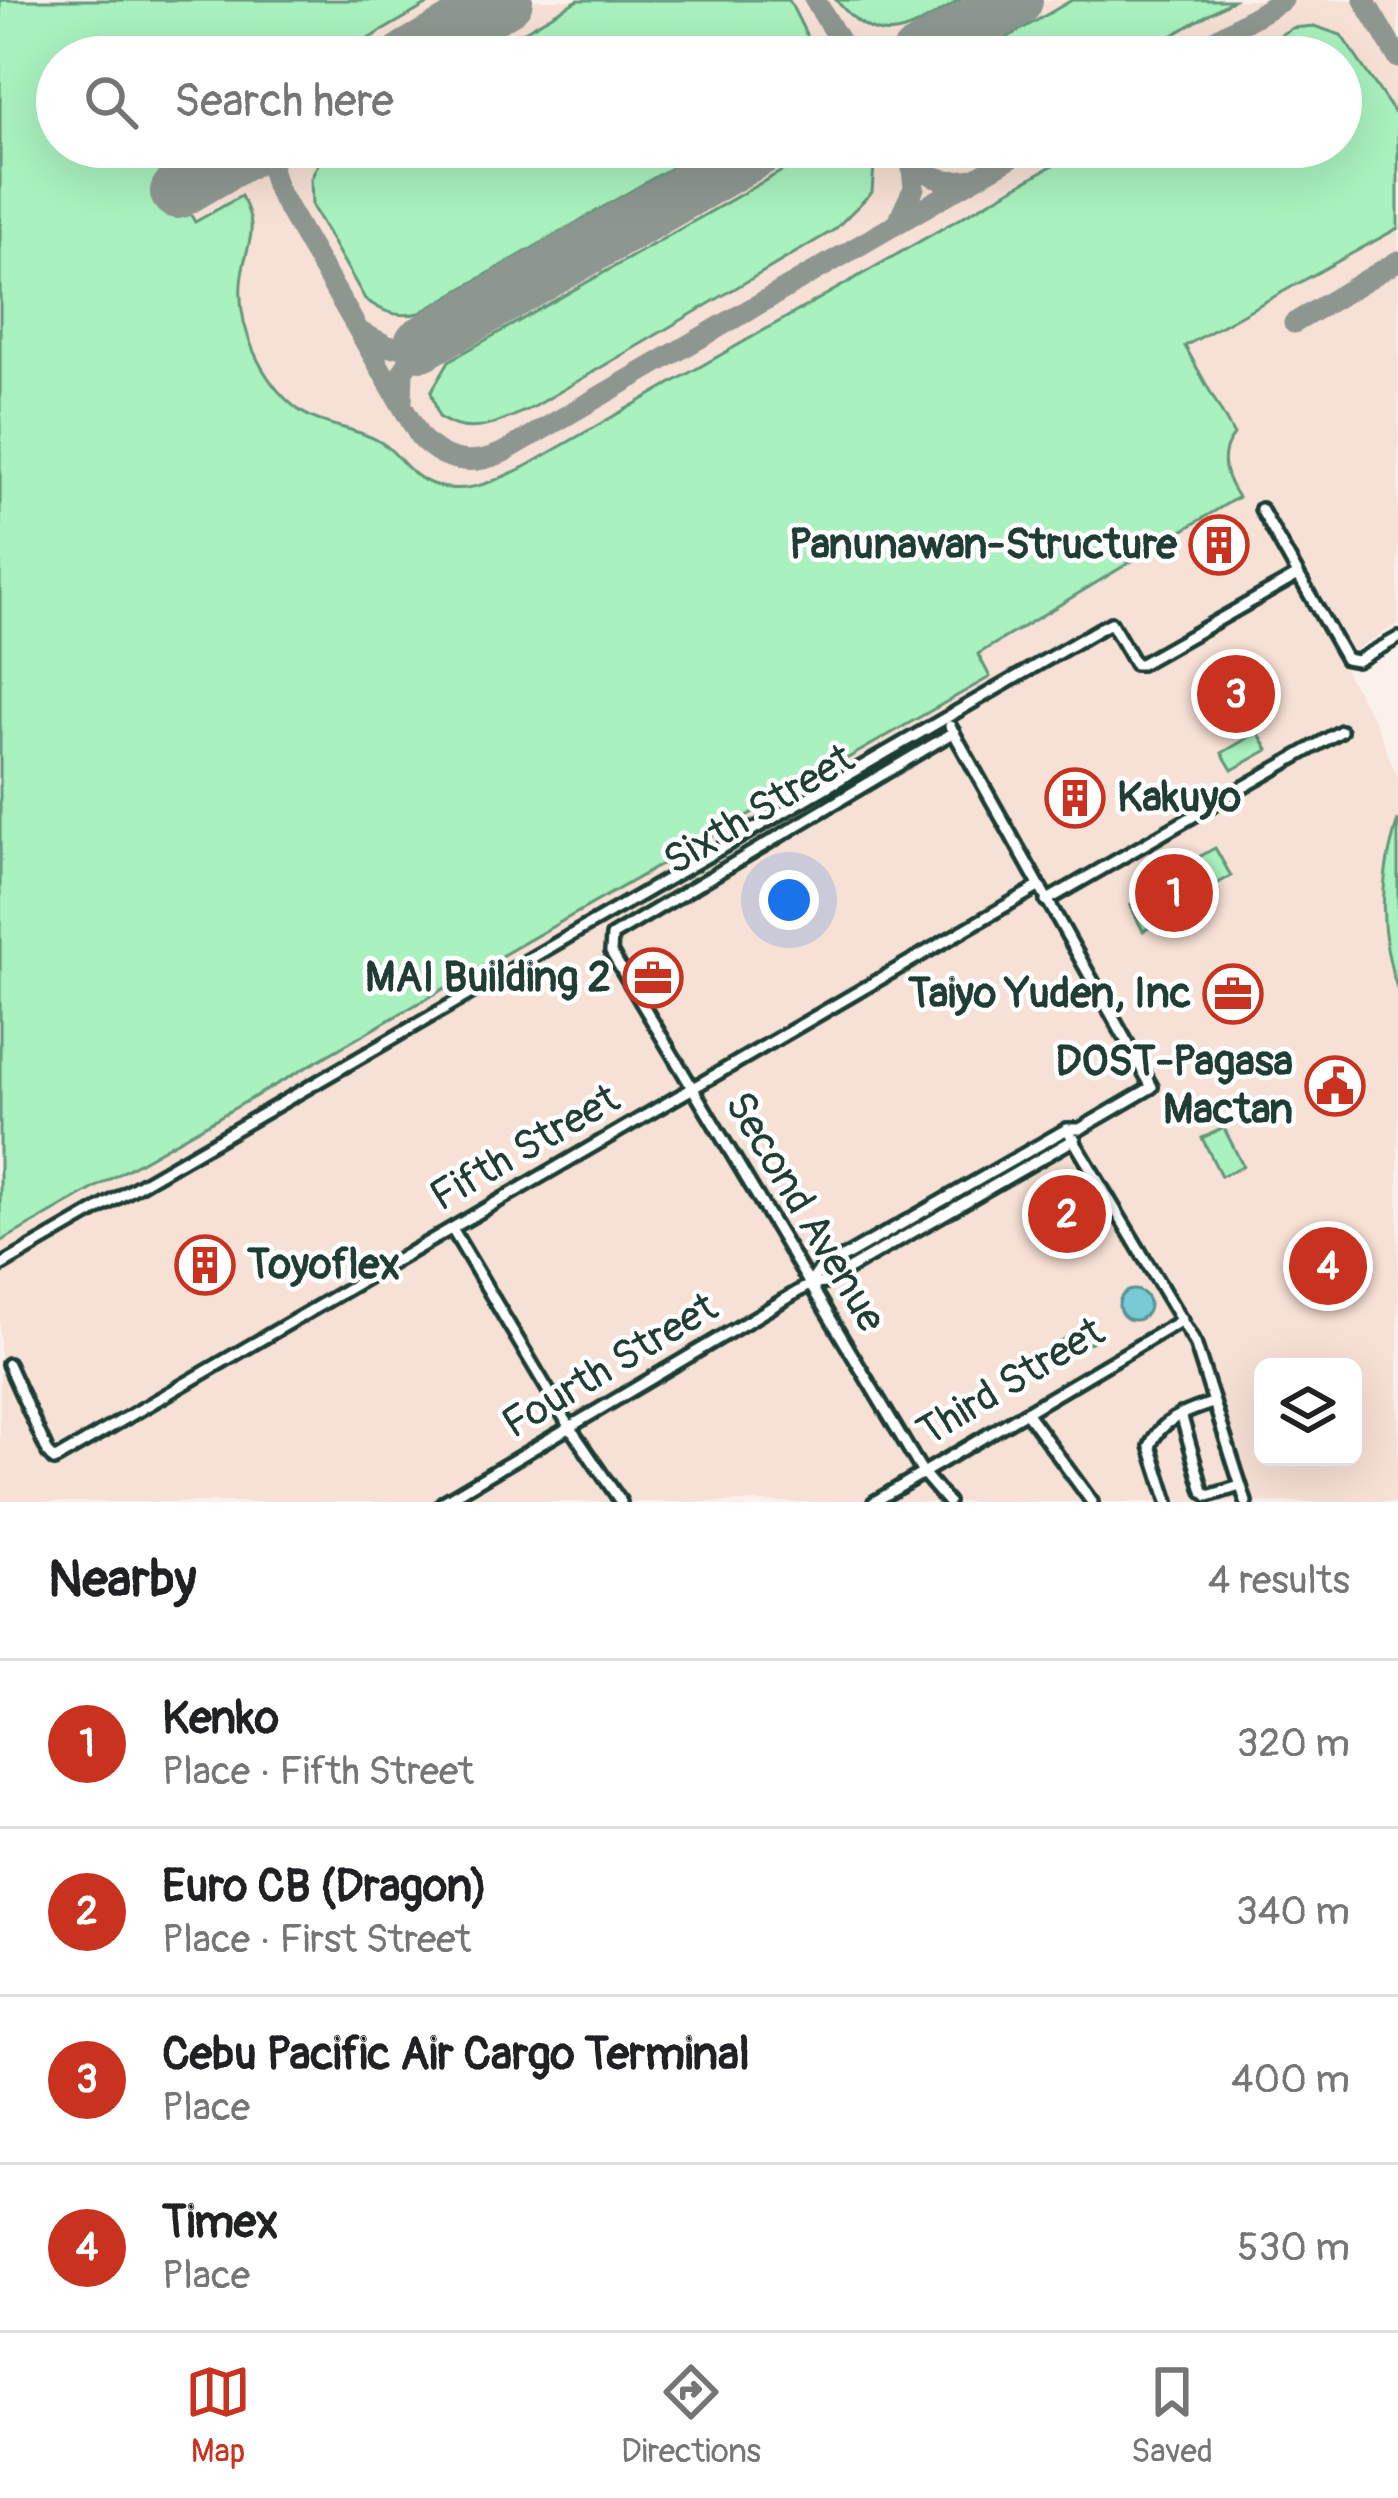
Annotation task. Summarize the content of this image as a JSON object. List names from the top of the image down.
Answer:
{
  "streets": {
    "street": [
      "Sixth Street",
      "Fifth Street",
      "Second Avenue",
      "Fourth Street",
      "Third Street"
    ]
  },
  "crossings": [
    ["Sixth Street", "Fifth Street"],
    ["Sixth Street", "Second Avenue"],
    ["Fifth Street", "Second Avenue"],
    ["Second Avenue", "Fourth Street"],
    ["Second Avenue", "Third Street"]
  ],
  "places": {
    "building": ["Panunawan-Structure", "Kakuyo", "Toyoflex"],
    "office": ["MAI Building 2", "Taiyo Yuden, Inc"],
    "public building": ["DOST-Pagasa Mactan"]
  },
  "page": {
    "search": "Search here",
    "pins": [
      "3",
      "1",
      "2",
      "4"
    ],
    "heading": ["Nearby", "4 results"],
    "list": [
      {
        "mark": "1",
        "name": "Kenko",
        "note": "Place · Fifth Street",
        "value": "320 m"
      },
      {
        "mark": "2",
        "name": "Euro CB (Dragon)",
        "note": "Place · First Street",
        "value": "340 m"
      },
      {
        "mark": "3",
        "name": "Cebu Pacific Air Cargo Terminal",
        "note": "Place",
        "value": "400 m"
      },
      {
        "mark": "4",
        "name": "Timex",
        "note": "Place",
        "value": "530 m"
      }
    ],
    "nav": ["Map", "Directions", "Saved"]
  }
}
